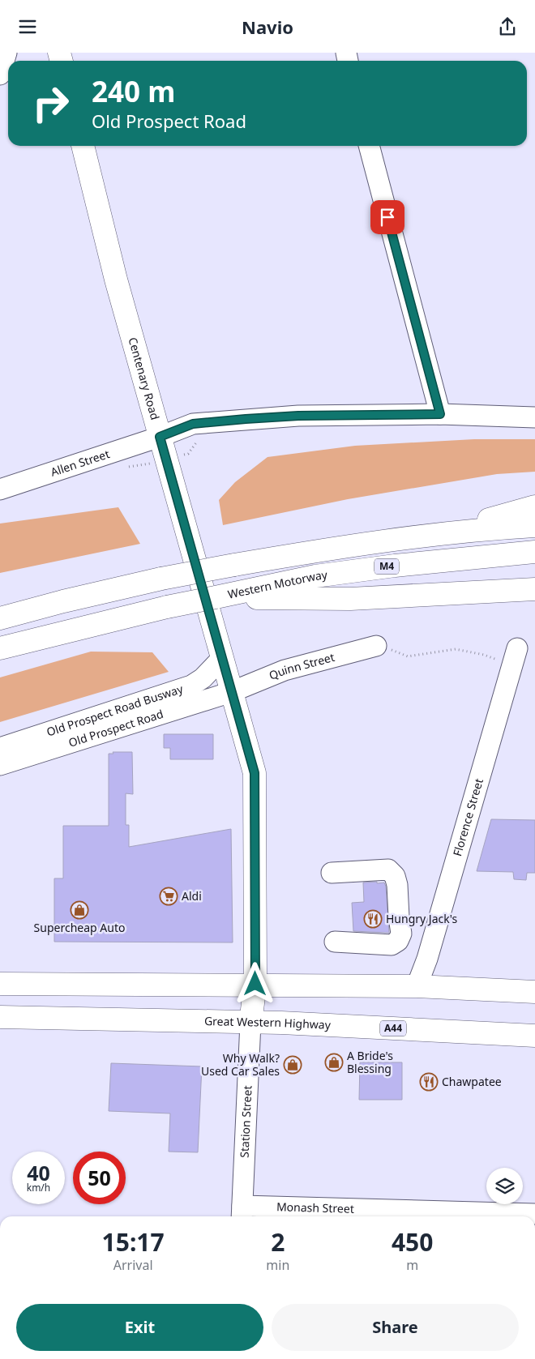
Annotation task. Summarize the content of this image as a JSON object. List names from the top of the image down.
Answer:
{
  "streets": {
    "main road": [
      "Centenary Road",
      "M4",
      "Western Motorway",
      "Great Western Highway",
      "A44"
    ],
    "street": [
      "Allen Street",
      "Quinn Street",
      "Old Prospect Road Busway",
      "Old Prospect Road",
      "Florence Street",
      "Station Street",
      "Monash Street"
    ]
  },
  "crossings": [
    ["Centenary Road", "Allen Street"],
    ["Centenary Road", "Quinn Street"],
    ["Centenary Road", "Old Prospect Road Busway"],
    ["Centenary Road", "Old Prospect Road"],
    ["Centenary Road", "Great Western Highway"],
    ["Centenary Road", "Station Street"],
    ["Quinn Street", "Old Prospect Road"],
    ["Great Western Highway", "Station Street"],
    ["Station Street", "Monash Street"]
  ],
  "places": {
    "supermarket": ["Aldi"],
    "shop": ["Supercheap Auto", "A Bride's Blessing", "Why Walk? Used Car Sales"],
    "restaurant": ["Hungry Jack's", "Chawpatee"]
  },
  "page": {
    "header": "Navio",
    "turn": ["240 m", "Old Prospect Road"],
    "speed": "40 km/h",
    "limit": "50",
    "eta": [
      "15:17",
      "Arrival",
      "2",
      "min",
      "450",
      "m"
    ],
    "buttons": ["Exit", "Share"]
  }
}
